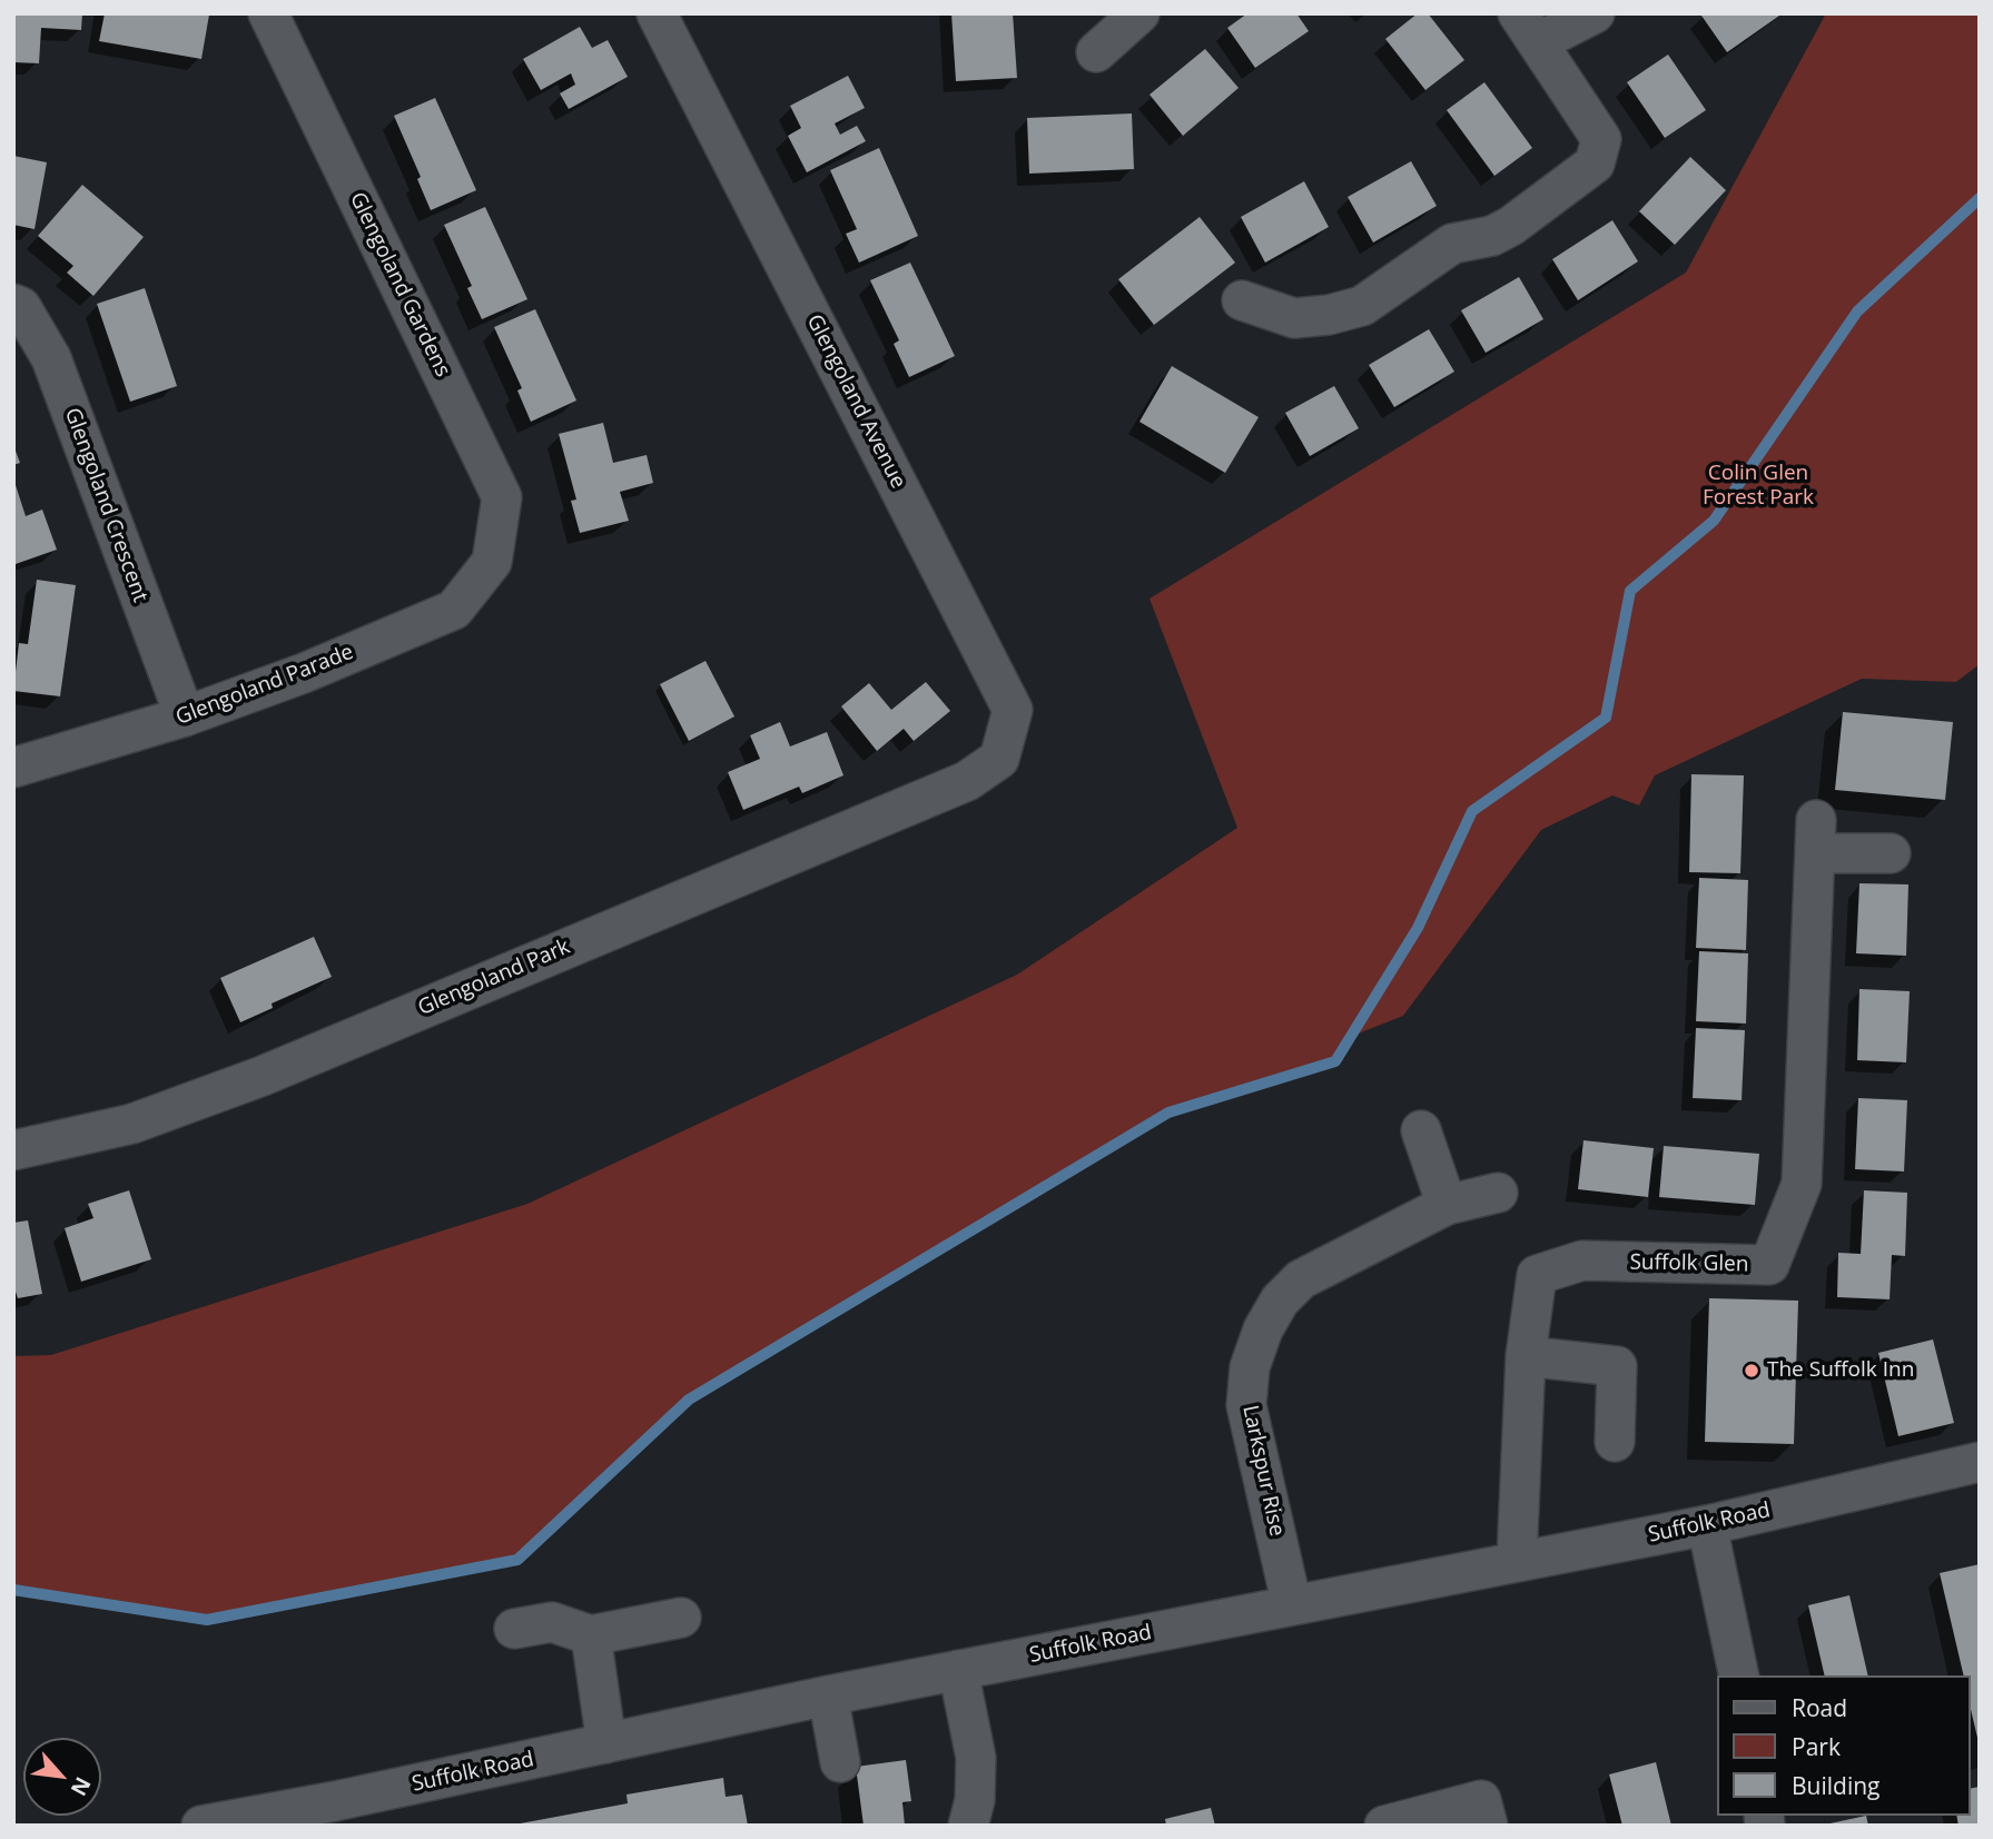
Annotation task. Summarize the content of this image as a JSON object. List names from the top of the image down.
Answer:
{
  "streets": {
    "street": [
      "Glengoland Gardens",
      "Glengoland Avenue",
      "Glengoland Crescent",
      "Glengoland Parade",
      "Glengoland Park",
      "Suffolk Glen",
      "Larkspur Rise",
      "Suffolk Road"
    ]
  },
  "crossings": [
    ["Glengoland Gardens", "Glengoland Parade"],
    ["Glengoland Avenue", "Glengoland Park"],
    ["Glengoland Crescent", "Glengoland Parade"],
    ["Suffolk Glen", "Suffolk Road"],
    ["Larkspur Rise", "Suffolk Road"]
  ],
  "parks": ["Colin Glen Forest Park"],
  "places": ["The Suffolk Inn"],
  "legend": ["Road", "Park", "Building"],
  "north": "bottom right"
}
